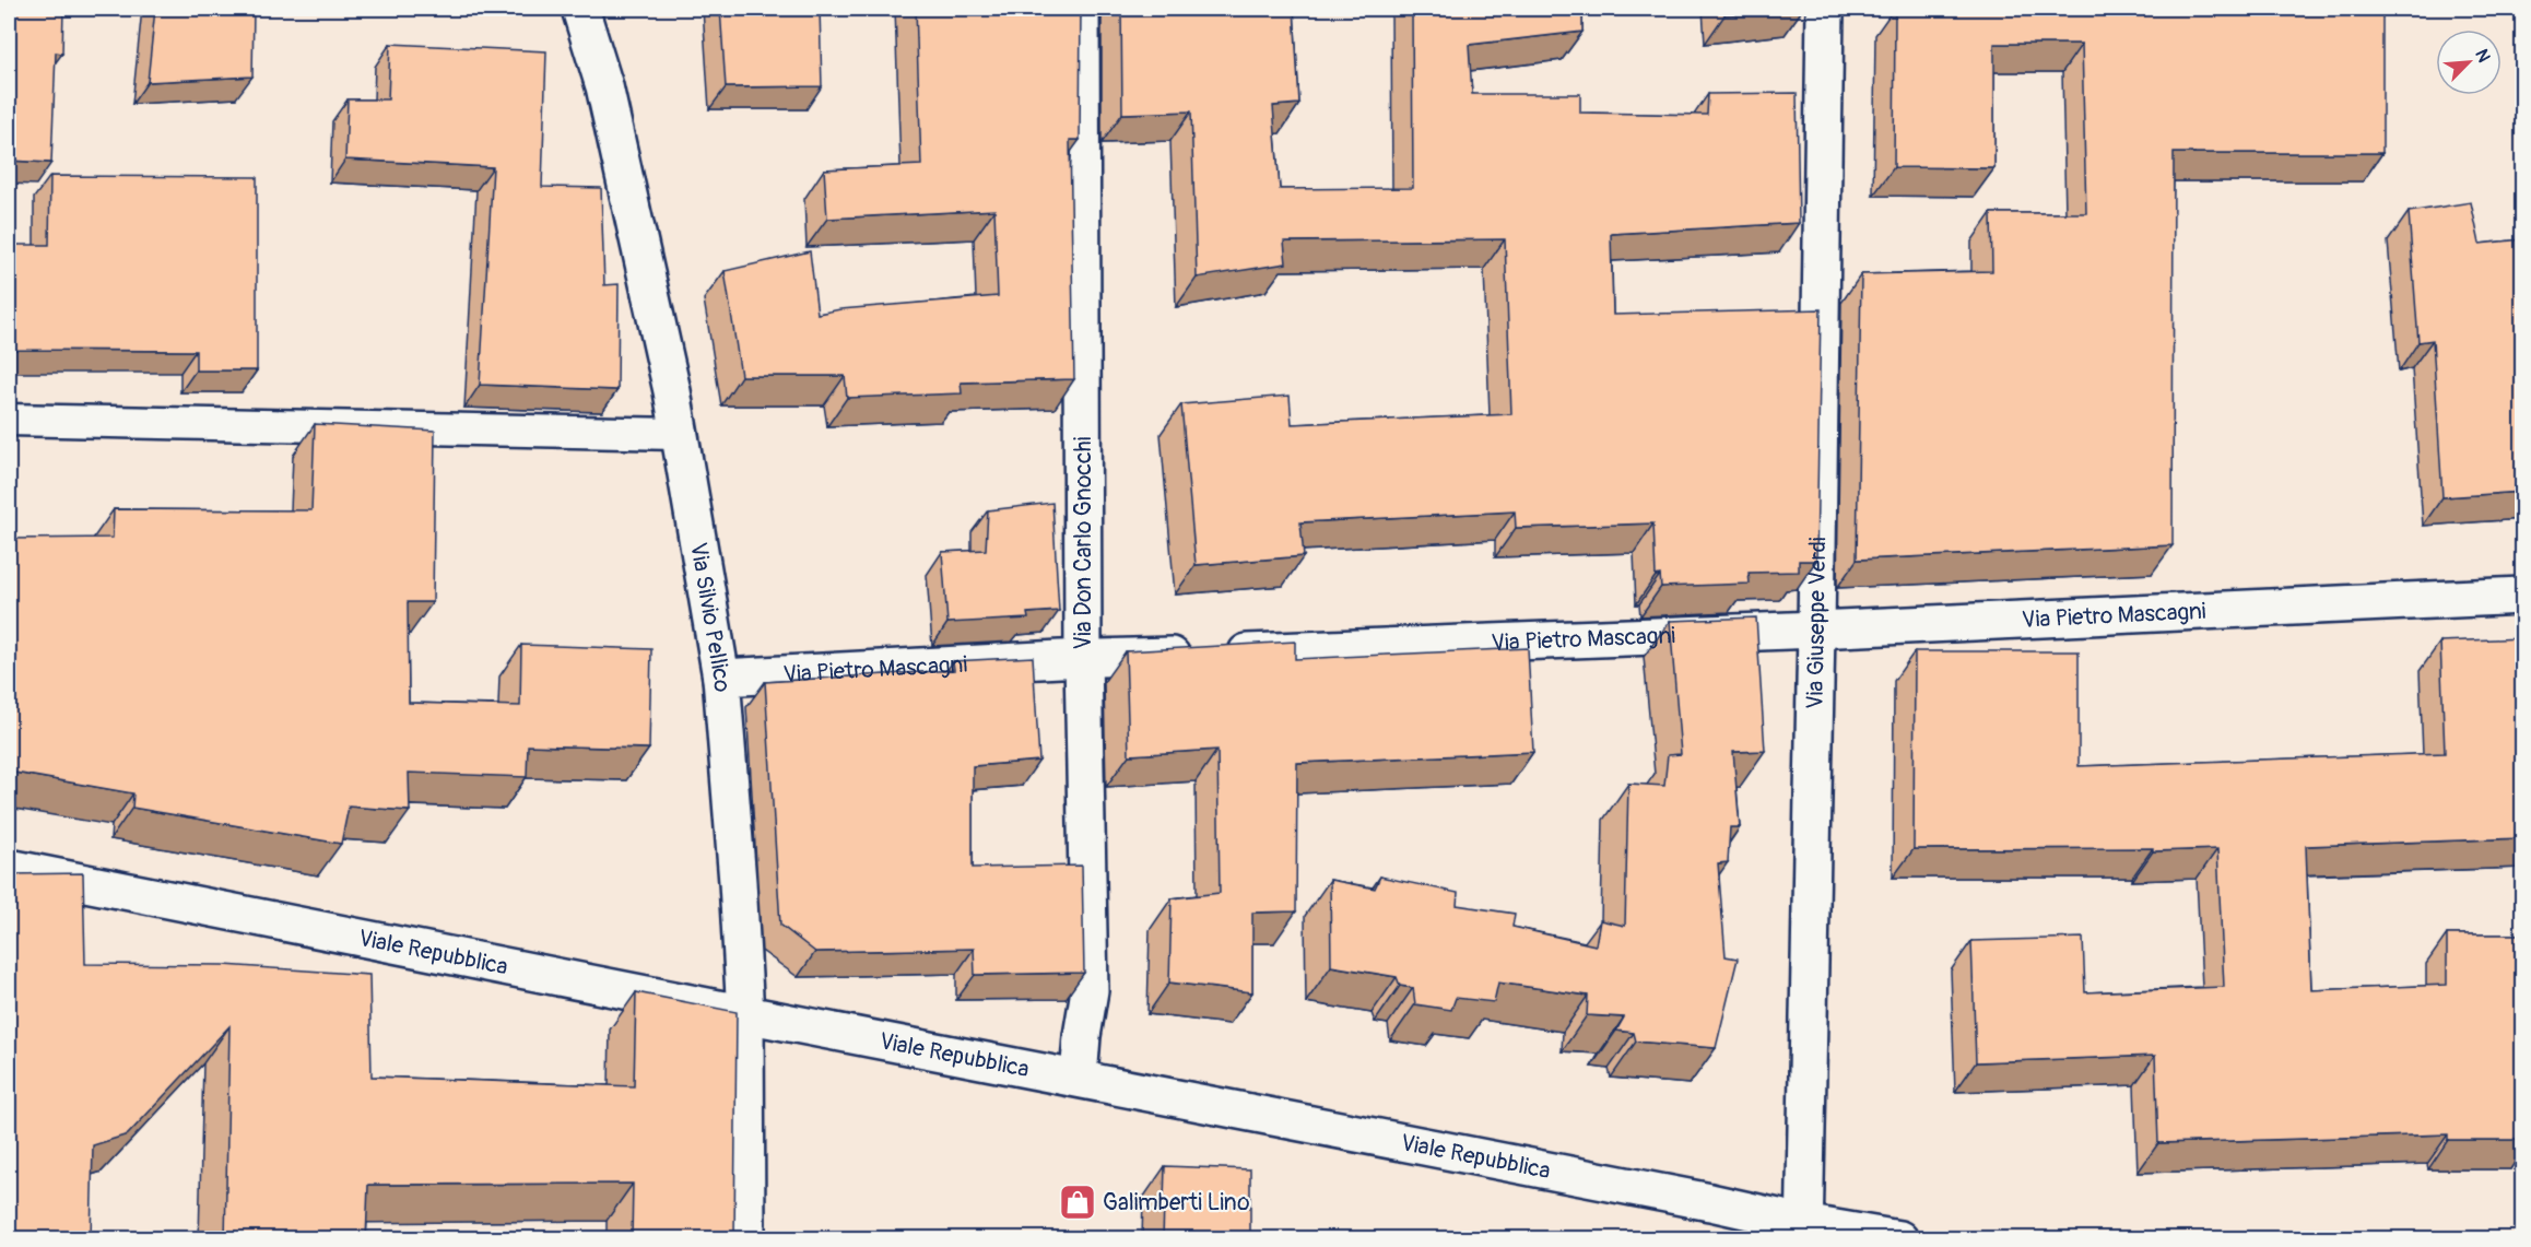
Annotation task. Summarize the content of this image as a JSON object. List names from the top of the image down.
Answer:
{
  "streets": {
    "street": [
      "Via Don Carlo Gnocchi",
      "Via Pietro Mascagni",
      "Via Silvio Pellico",
      "Via Giuseppe Verdi",
      "Viale Repubblica"
    ]
  },
  "crossings": [
    ["Via Don Carlo Gnocchi", "Via Pietro Mascagni"],
    ["Via Don Carlo Gnocchi", "Viale Repubblica"],
    ["Via Pietro Mascagni", "Via Silvio Pellico"],
    ["Via Pietro Mascagni", "Via Giuseppe Verdi"],
    ["Via Silvio Pellico", "Viale Repubblica"],
    ["Via Giuseppe Verdi", "Viale Repubblica"]
  ],
  "places": {
    "shop": ["Galimberti Lino"]
  },
  "north": "top right"
}
